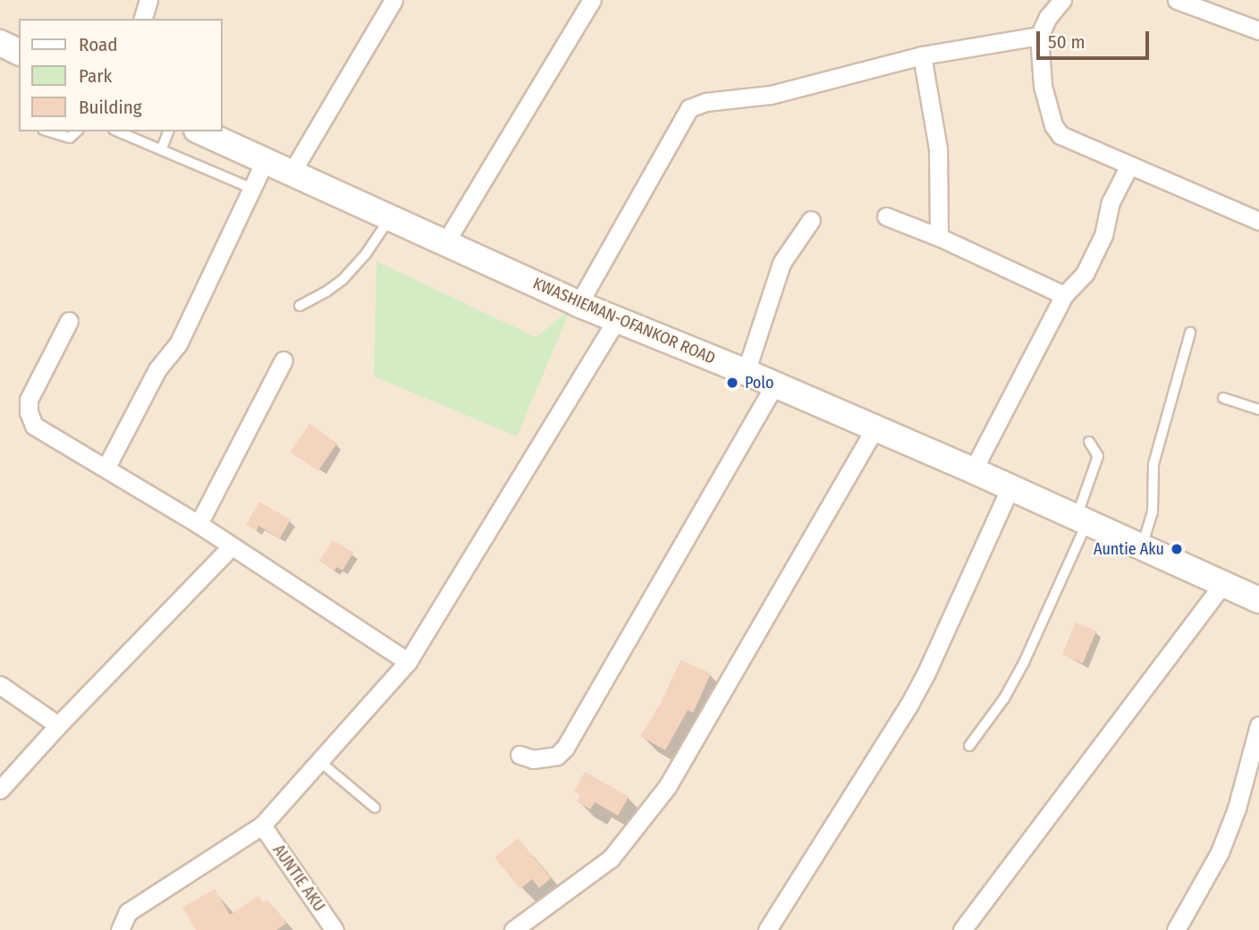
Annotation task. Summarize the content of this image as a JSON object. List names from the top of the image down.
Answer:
{
  "streets": {
    "main road": ["KWASHIEMAN-OFANKOR ROAD"],
    "street": ["AUNTIE AKU"]
  },
  "places": ["Polo", "Auntie Aku"],
  "legend": ["Road", "Park", "Building"],
  "scale_bar": "50 m"
}
